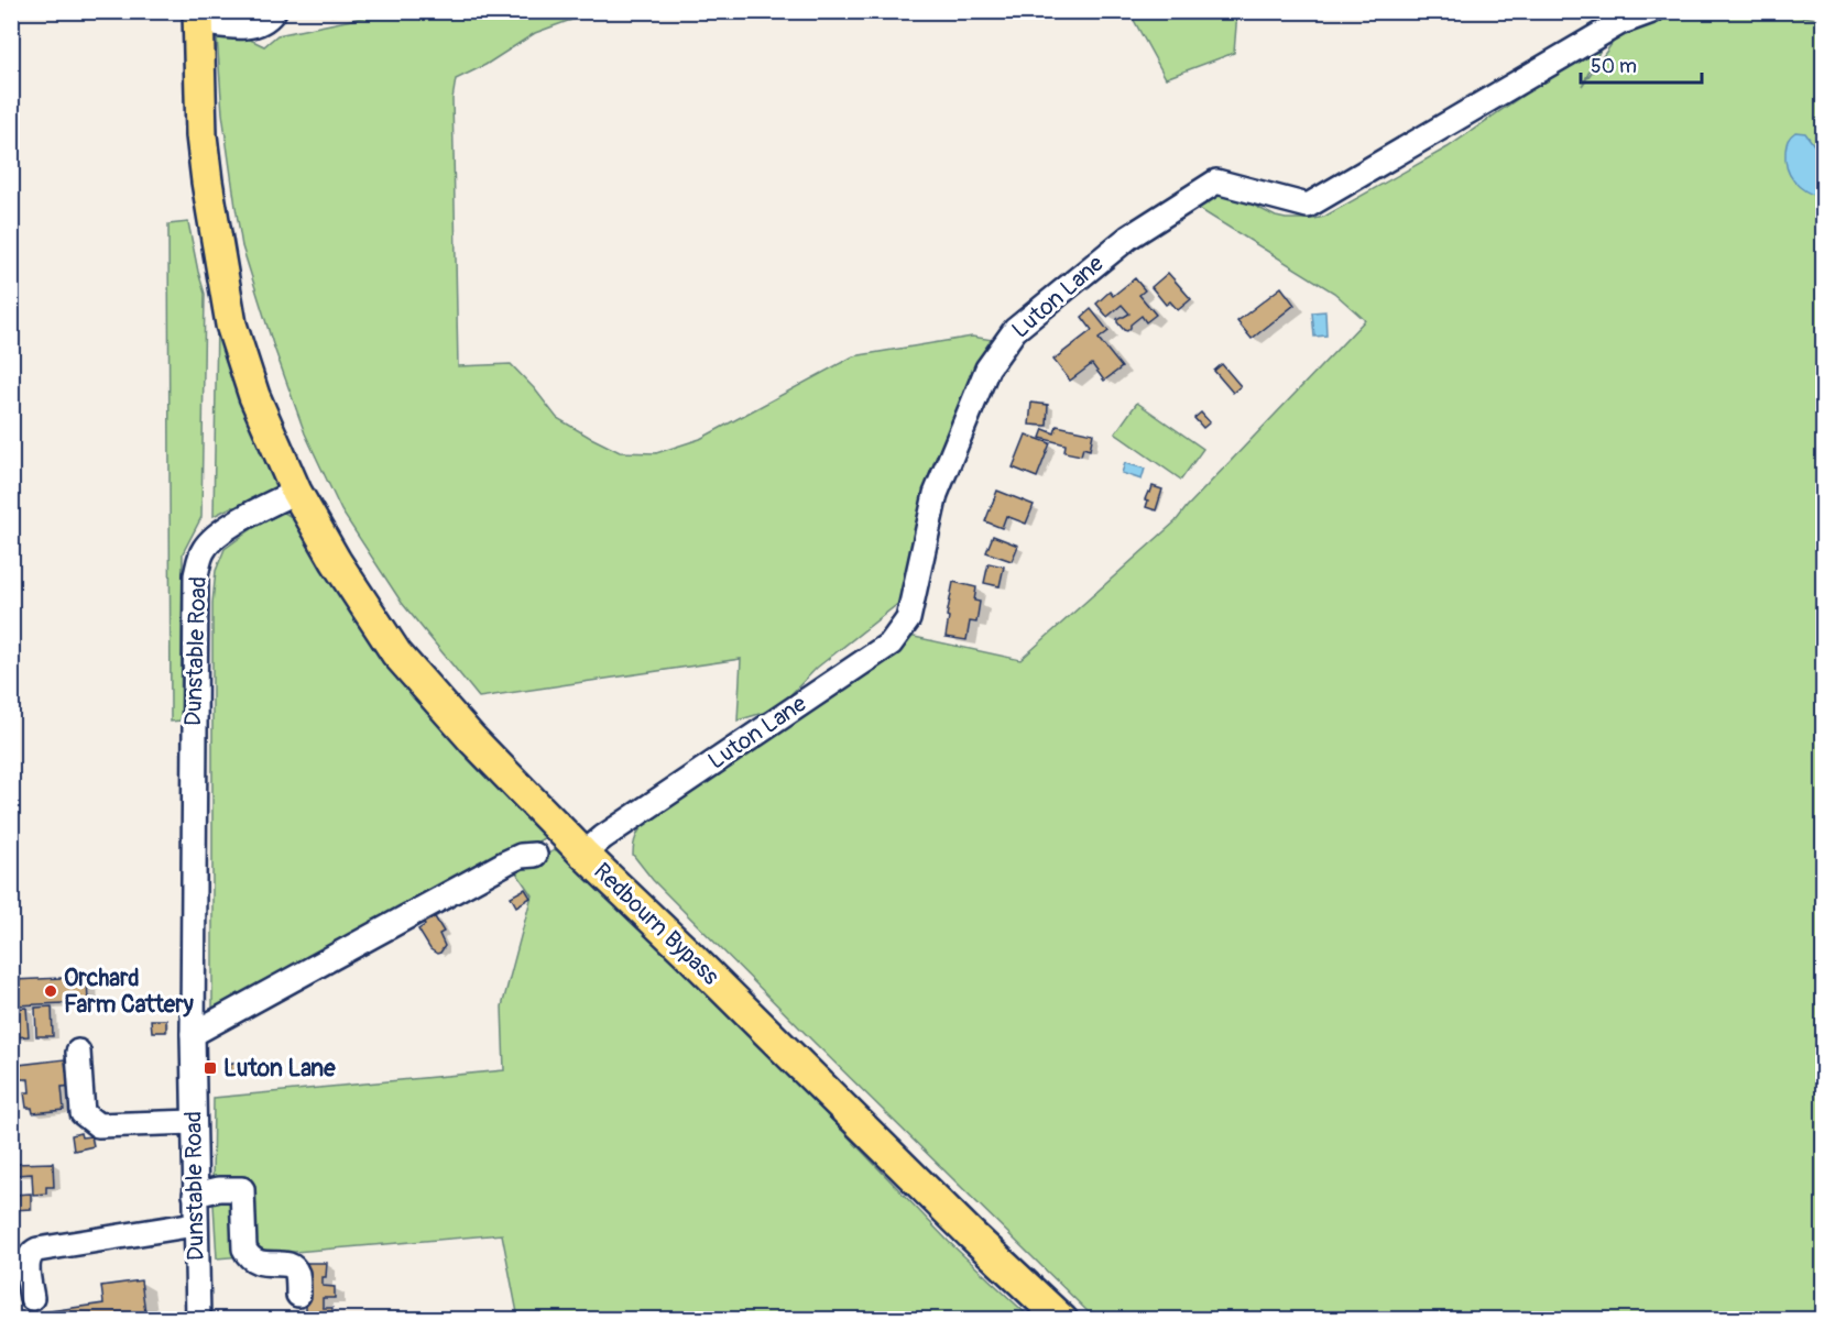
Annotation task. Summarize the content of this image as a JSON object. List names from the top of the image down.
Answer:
{
  "streets": {
    "main road": ["Redbourn Bypass"],
    "street": ["Luton Lane", "Dunstable Road"]
  },
  "crossings": [
    ["Luton Lane", "Redbourn Bypass"],
    ["Dunstable Road", "Redbourn Bypass"]
  ],
  "places": {
    "other": ["Orchard Farm Cattery"],
    "transit": ["Luton Lane"]
  },
  "scale_bar": "50 m"
}
